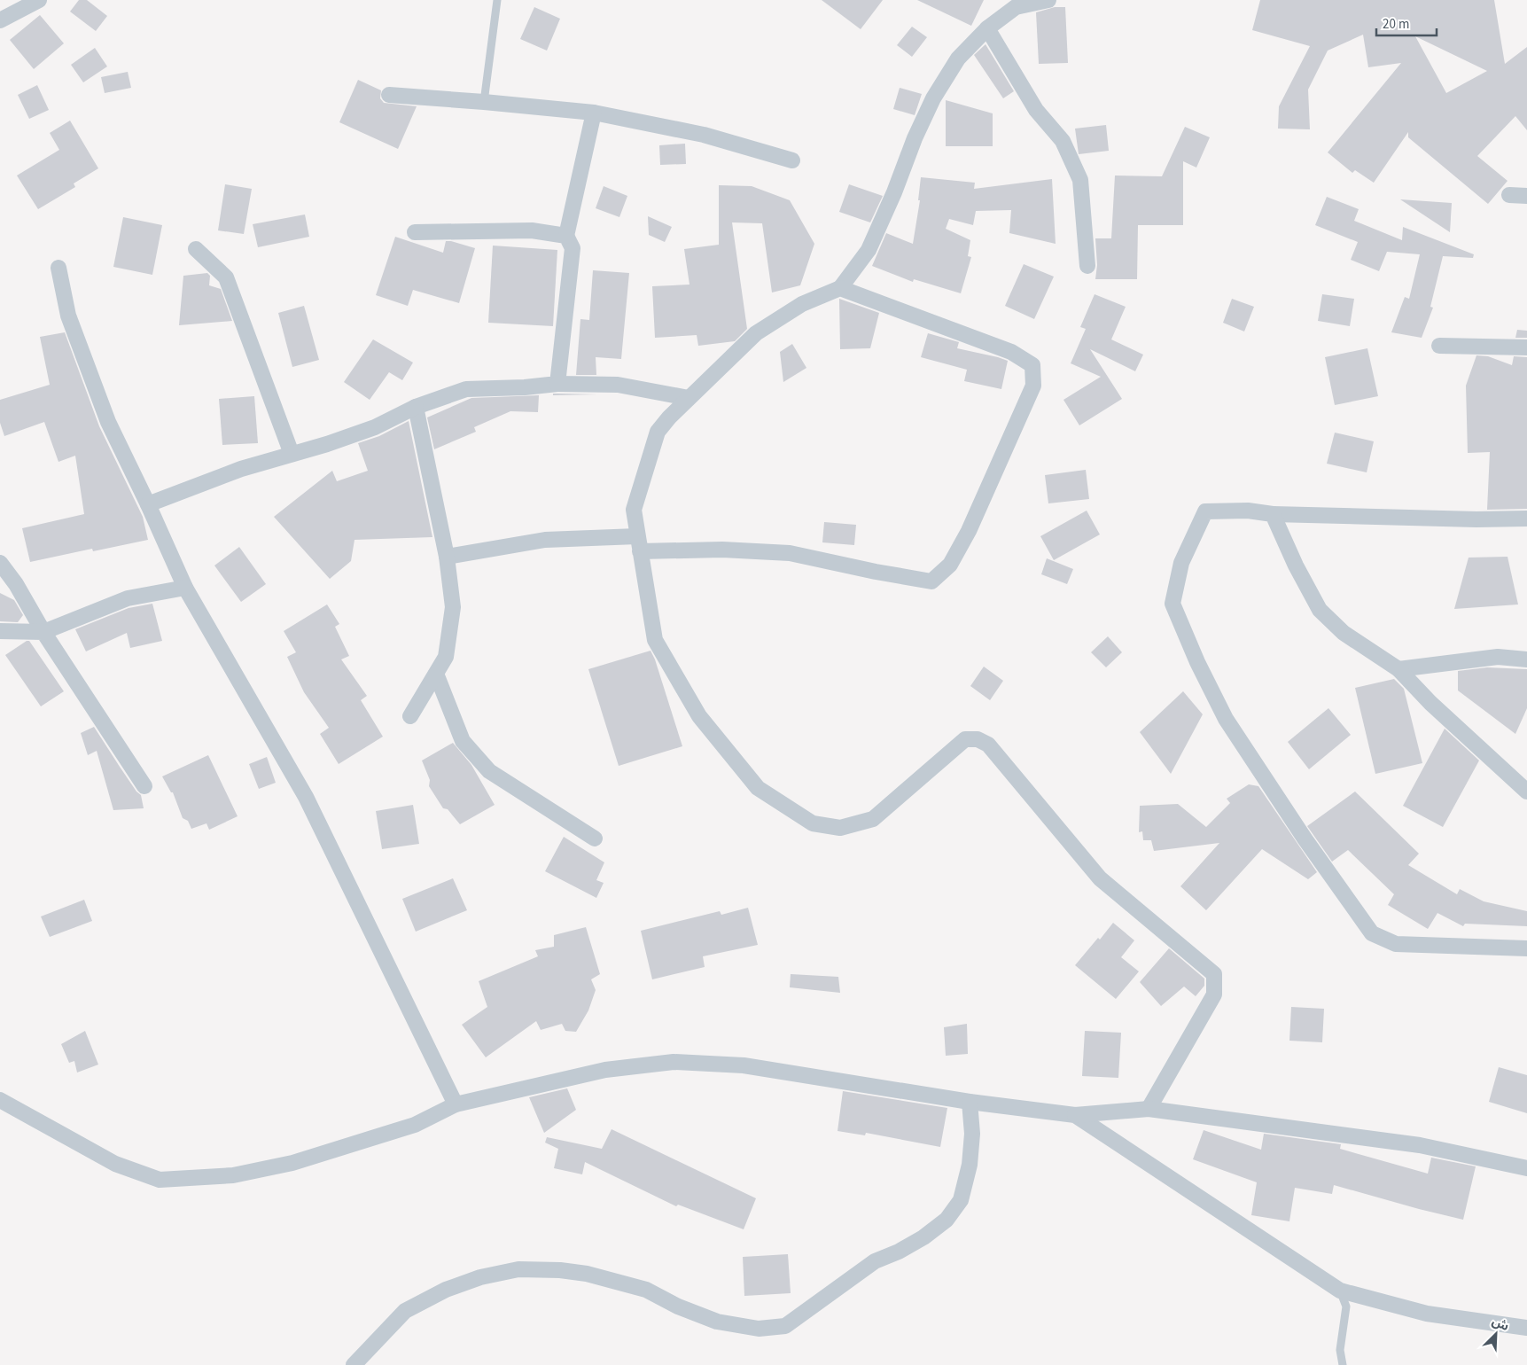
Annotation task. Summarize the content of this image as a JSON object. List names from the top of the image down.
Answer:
{
  "scale_bar": "20 m",
  "north": "top right"
}
